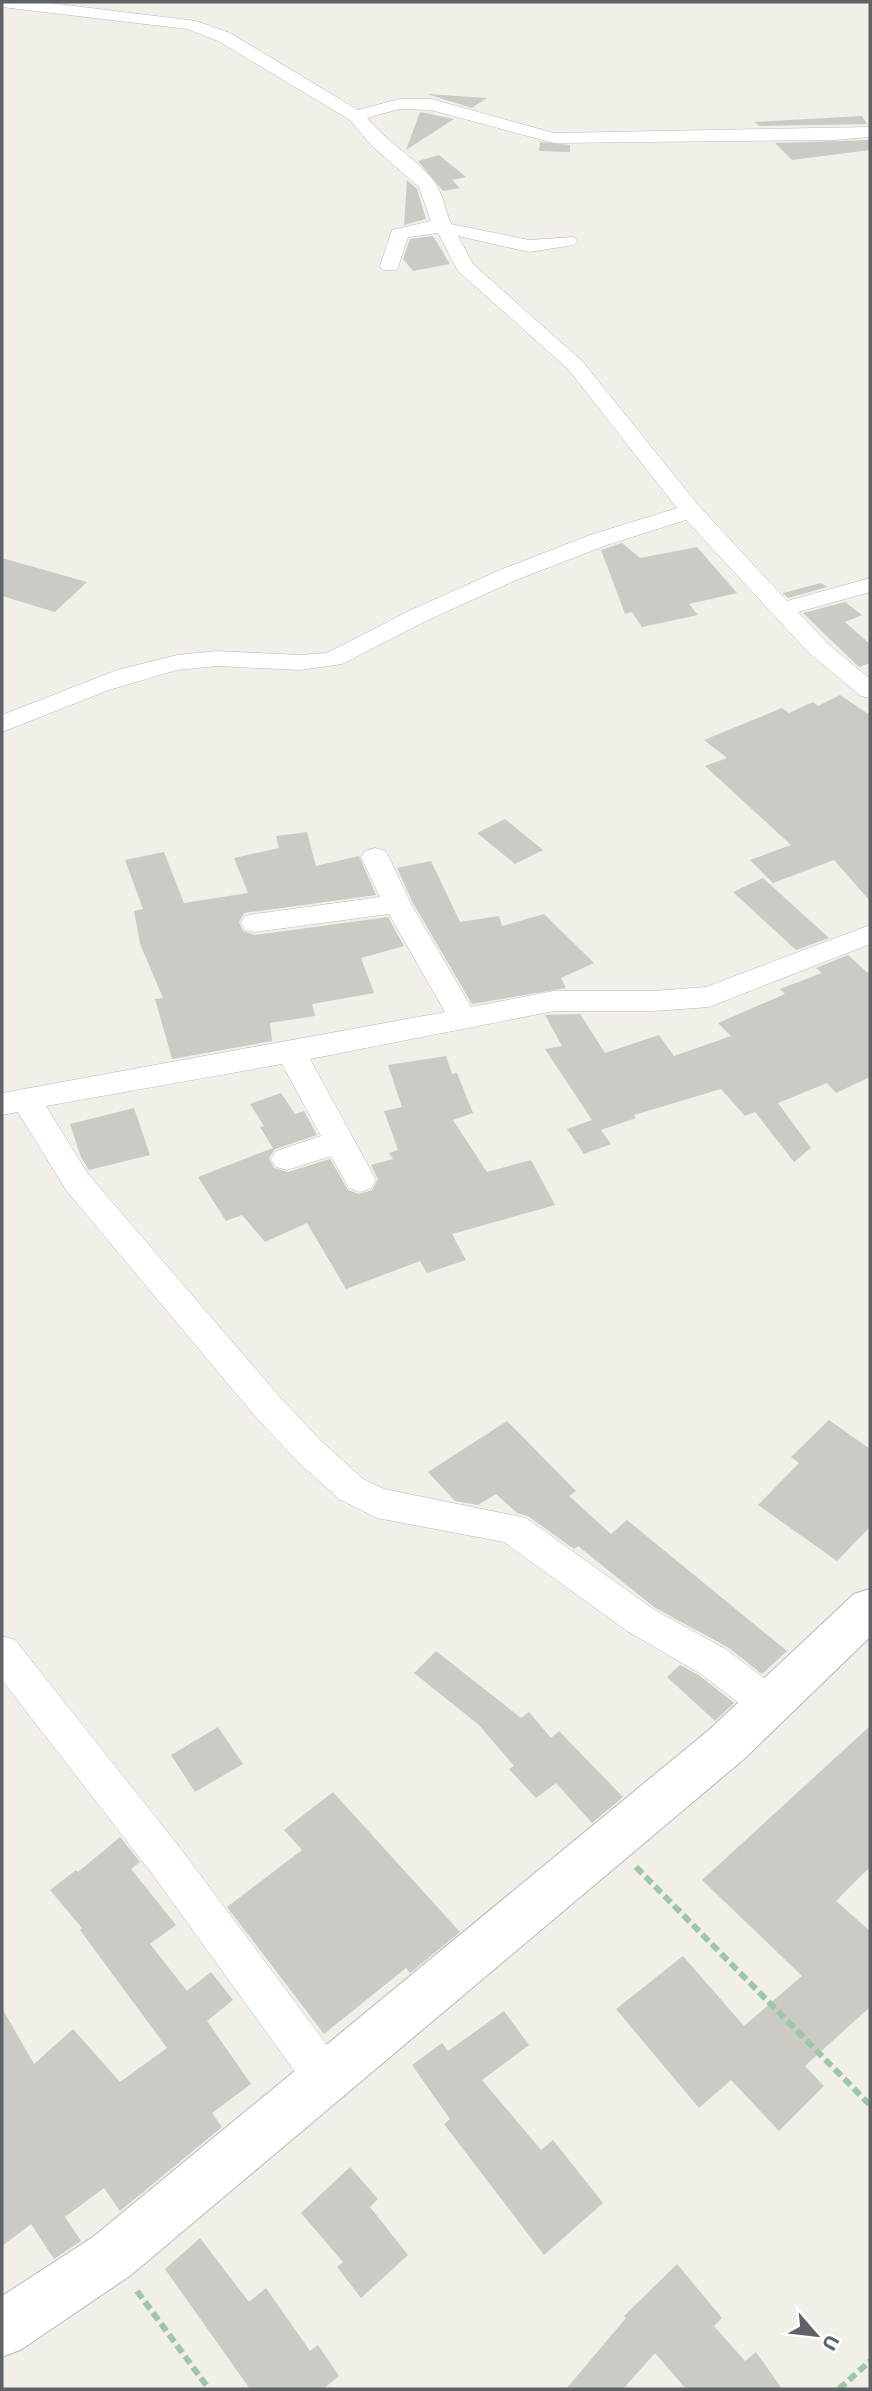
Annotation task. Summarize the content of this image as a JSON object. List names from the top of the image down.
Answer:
{
  "north": "bottom right"
}
